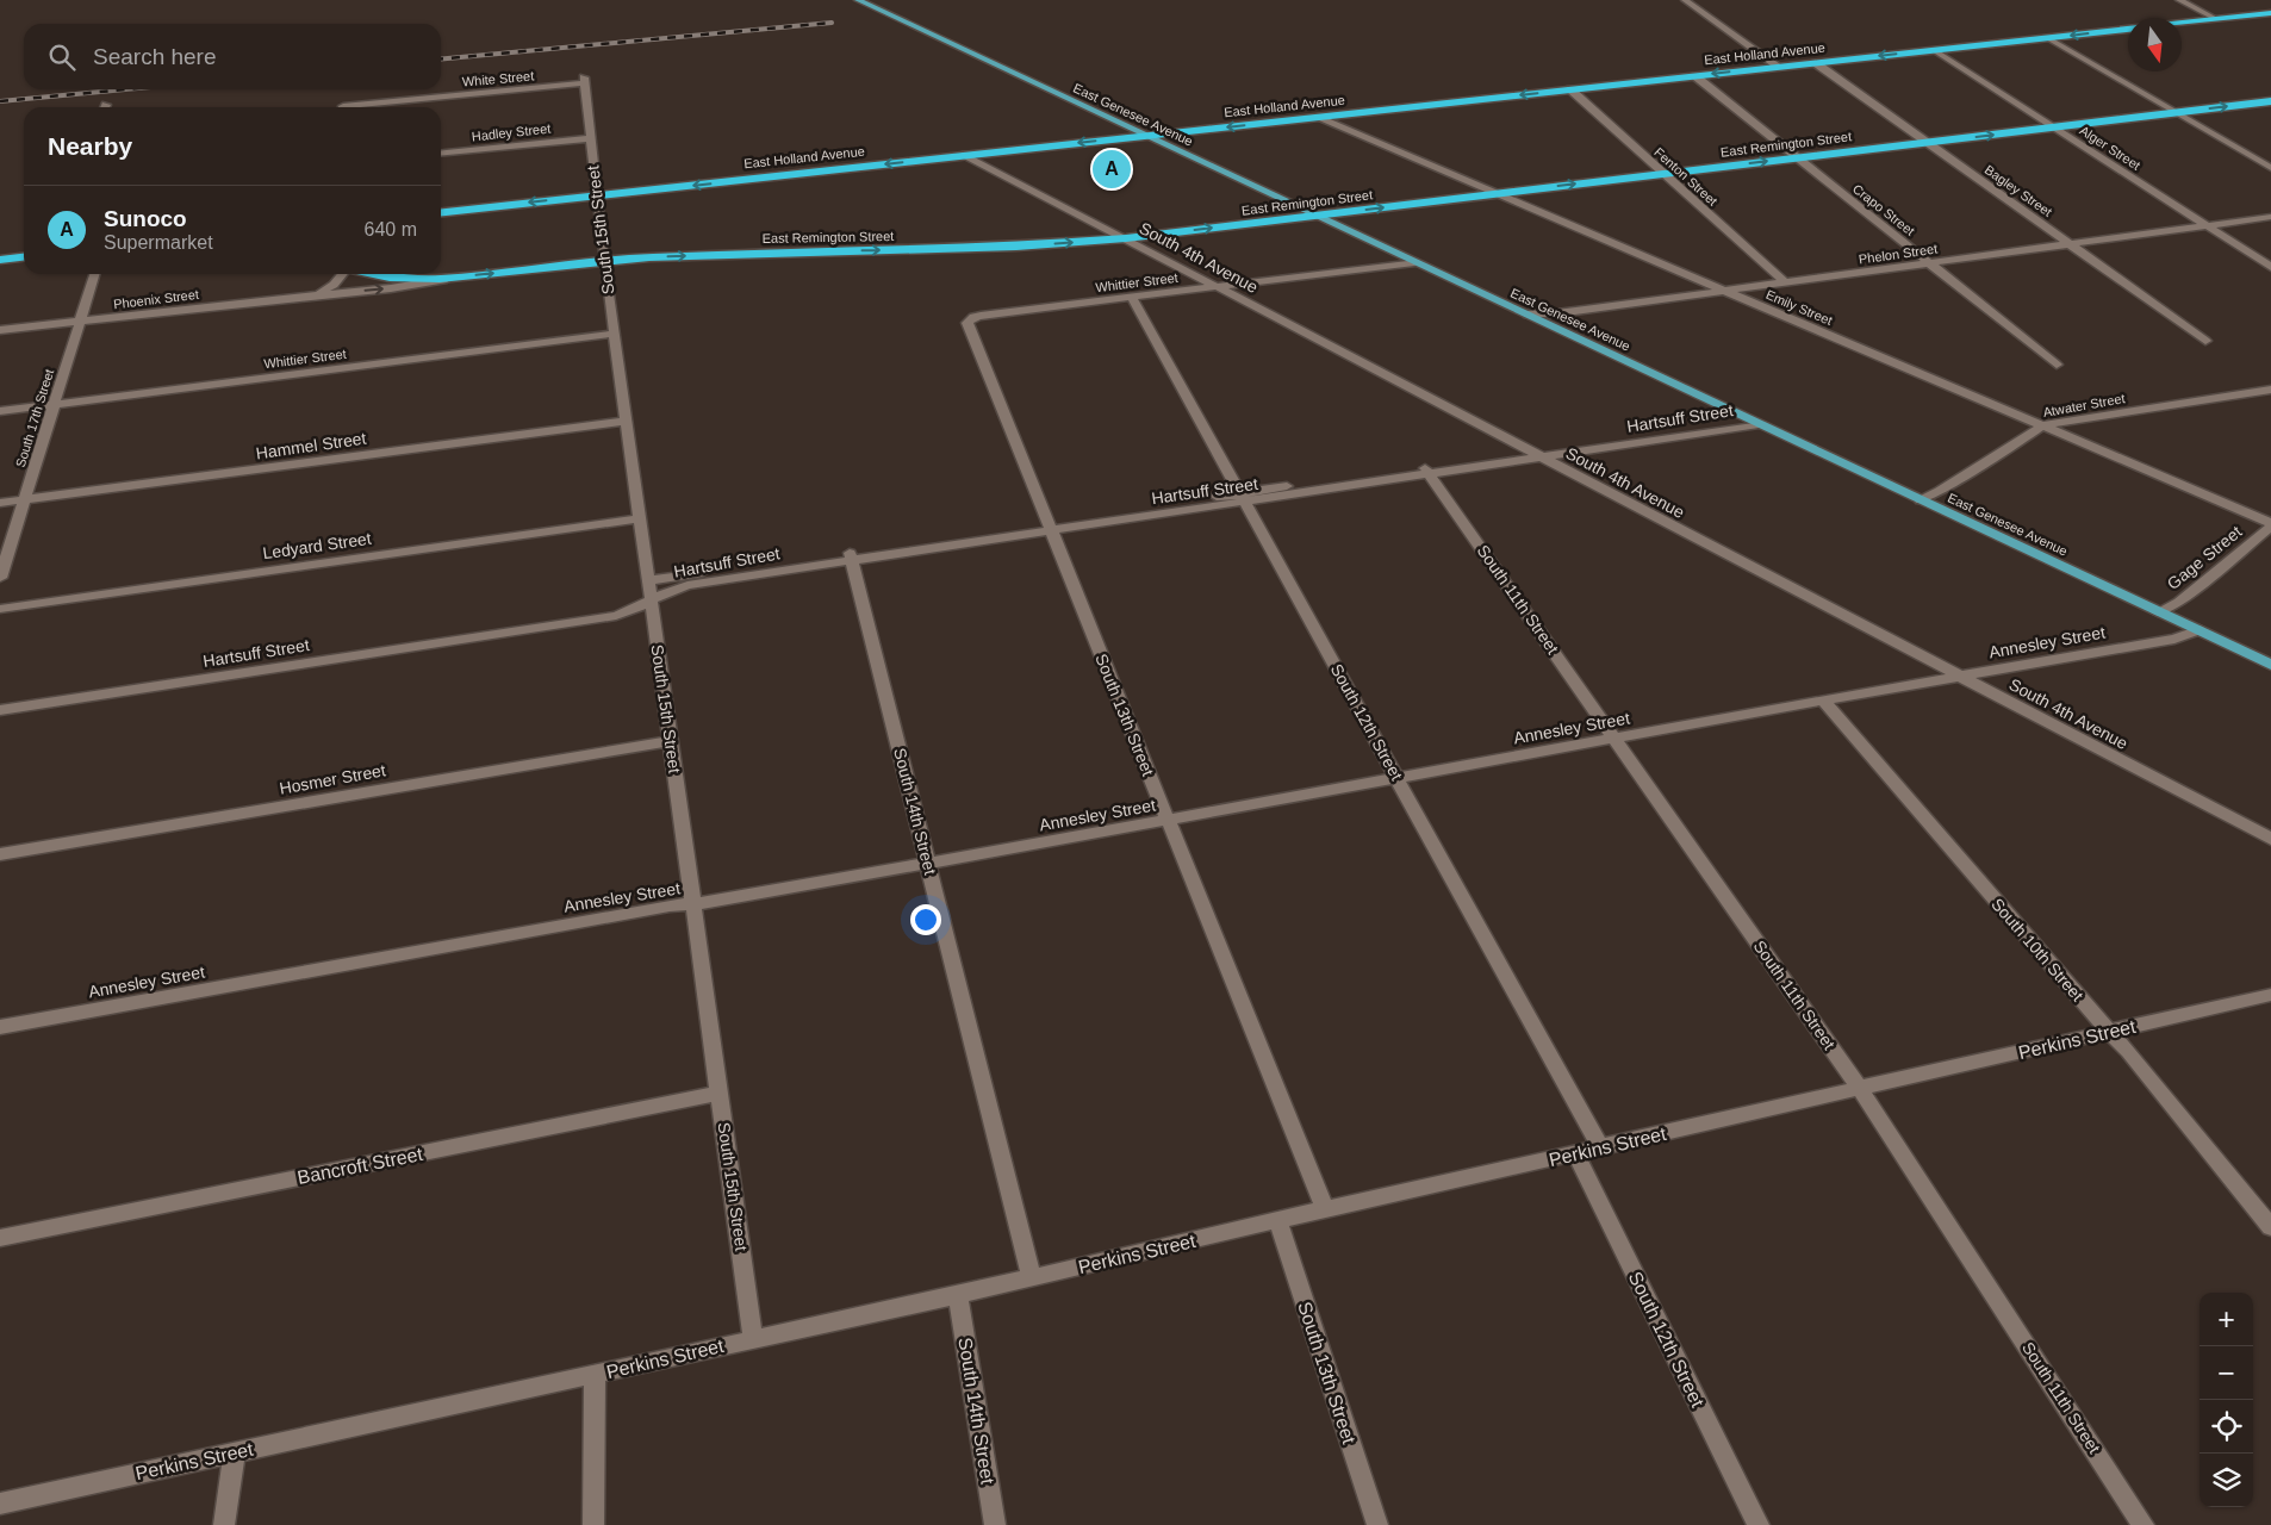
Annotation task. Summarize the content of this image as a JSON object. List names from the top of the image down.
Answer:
{
  "streets": {
    "highway": ["East Holland Avenue", "East Remington Street"],
    "main road": ["East Genesee Avenue"],
    "street": [
      "White Street",
      "Hadley Street",
      "Alger Street",
      "Fenton Street",
      "Bagley Street",
      "Crapo Street",
      "South 15th Street",
      "Phelon Street",
      "South 4th Avenue",
      "Whittier Street",
      "Phoenix Street",
      "Emily Street",
      "Atwater Street",
      "South 17th Street",
      "Hartsuff Street",
      "Hammel Street",
      "Ledyard Street",
      "Gage Street",
      "South 11th Street",
      "Annesley Street",
      "South 13th Street",
      "South 12th Street",
      "Hosmer Street",
      "South 14th Street",
      "South 10th Street",
      "Perkins Street",
      "Bancroft Street"
    ]
  },
  "crossings": [
    ["East Holland Avenue", "East Genesee Avenue"],
    ["East Holland Avenue", "Alger Street"],
    ["East Holland Avenue", "Fenton Street"],
    ["East Holland Avenue", "Bagley Street"],
    ["East Holland Avenue", "Crapo Street"],
    ["East Holland Avenue", "South 15th Street"],
    ["East Holland Avenue", "South 4th Avenue"],
    ["East Holland Avenue", "Emily Street"],
    ["White Street", "South 15th Street"],
    ["East Genesee Avenue", "East Remington Street"],
    ["East Genesee Avenue", "Phelon Street"],
    ["East Genesee Avenue", "Whittier Street"],
    ["East Genesee Avenue", "Atwater Street"],
    ["East Genesee Avenue", "Hartsuff Street"],
    ["East Genesee Avenue", "Gage Street"],
    ["East Genesee Avenue", "Annesley Street"],
    ["Hadley Street", "South 15th Street"],
    ["East Remington Street", "Alger Street"],
    ["East Remington Street", "Fenton Street"],
    ["East Remington Street", "Bagley Street"],
    ["East Remington Street", "Crapo Street"],
    ["East Remington Street", "South 15th Street"],
    ["East Remington Street", "South 4th Avenue"],
    ["East Remington Street", "Phoenix Street"],
    ["East Remington Street", "Emily Street"],
    ["Alger Street", "Phelon Street"],
    ["Fenton Street", "Phelon Street"],
    ["Bagley Street", "Phelon Street"],
    ["Crapo Street", "Phelon Street"],
    ["South 15th Street", "Whittier Street"],
    ["South 15th Street", "Hartsuff Street"],
    ["South 15th Street", "Hammel Street"],
    ["South 15th Street", "Ledyard Street"],
    ["South 15th Street", "Annesley Street"],
    ["South 15th Street", "Hosmer Street"],
    ["South 15th Street", "Perkins Street"],
    ["South 15th Street", "Bancroft Street"],
    ["Phelon Street", "Emily Street"],
    ["South 4th Avenue", "Whittier Street"],
    ["South 4th Avenue", "Hartsuff Street"],
    ["South 4th Avenue", "Annesley Street"],
    ["Whittier Street", "South 17th Street"],
    ["Whittier Street", "South 13th Street"],
    ["Whittier Street", "South 12th Street"],
    ["Phoenix Street", "South 17th Street"],
    ["Emily Street", "Atwater Street"],
    ["Emily Street", "Gage Street"],
    ["South 17th Street", "Hammel Street"],
    ["Hartsuff Street", "South 11th Street"],
    ["Hartsuff Street", "South 13th Street"],
    ["Hartsuff Street", "South 12th Street"],
    ["Hartsuff Street", "South 14th Street"],
    ["South 11th Street", "Annesley Street"],
    ["South 11th Street", "Perkins Street"],
    ["Annesley Street", "South 13th Street"],
    ["Annesley Street", "South 12th Street"],
    ["Annesley Street", "South 14th Street"],
    ["Annesley Street", "South 10th Street"],
    ["South 13th Street", "Perkins Street"],
    ["South 12th Street", "Perkins Street"],
    ["South 14th Street", "Perkins Street"],
    ["South 10th Street", "Perkins Street"]
  ],
  "one_way": ["East Holland Avenue", "East Remington Street"],
  "north": "bottom",
  "page": {
    "search": "Search here",
    "heading": "Nearby",
    "pins": "A",
    "list": [
      {
        "mark": "A",
        "name": "Sunoco",
        "note": "Supermarket",
        "value": "640 m"
      }
    ],
    "map_buttons": ["+", "−"]
  }
}
